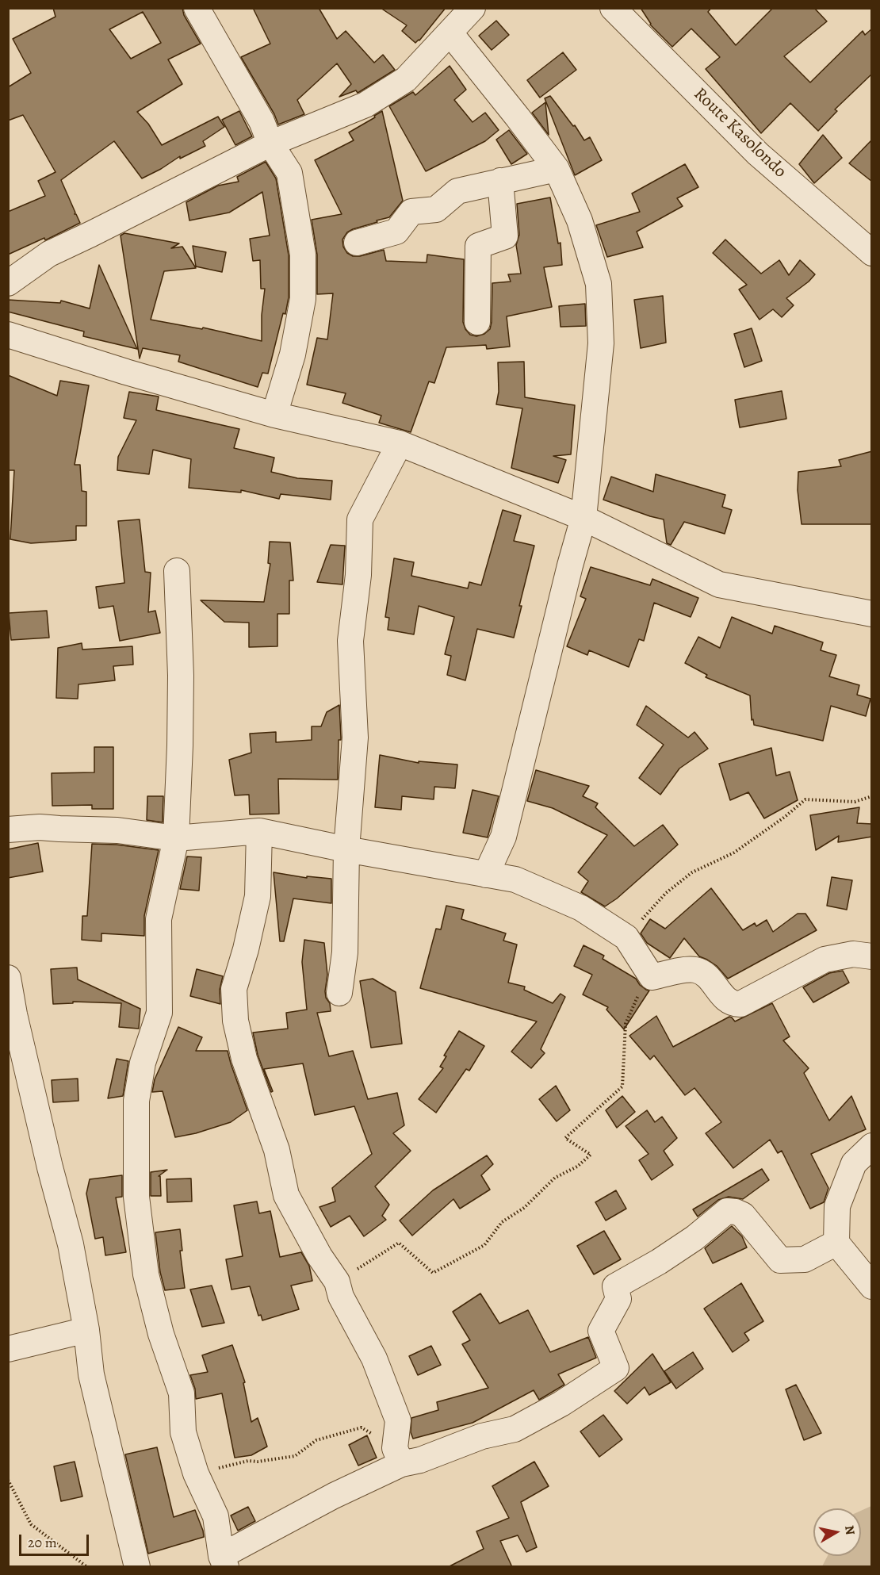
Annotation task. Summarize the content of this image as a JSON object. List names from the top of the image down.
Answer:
{
  "streets": {
    "street": ["Route Kasolondo"]
  },
  "scale_bar": "20 m",
  "north": "right"
}
